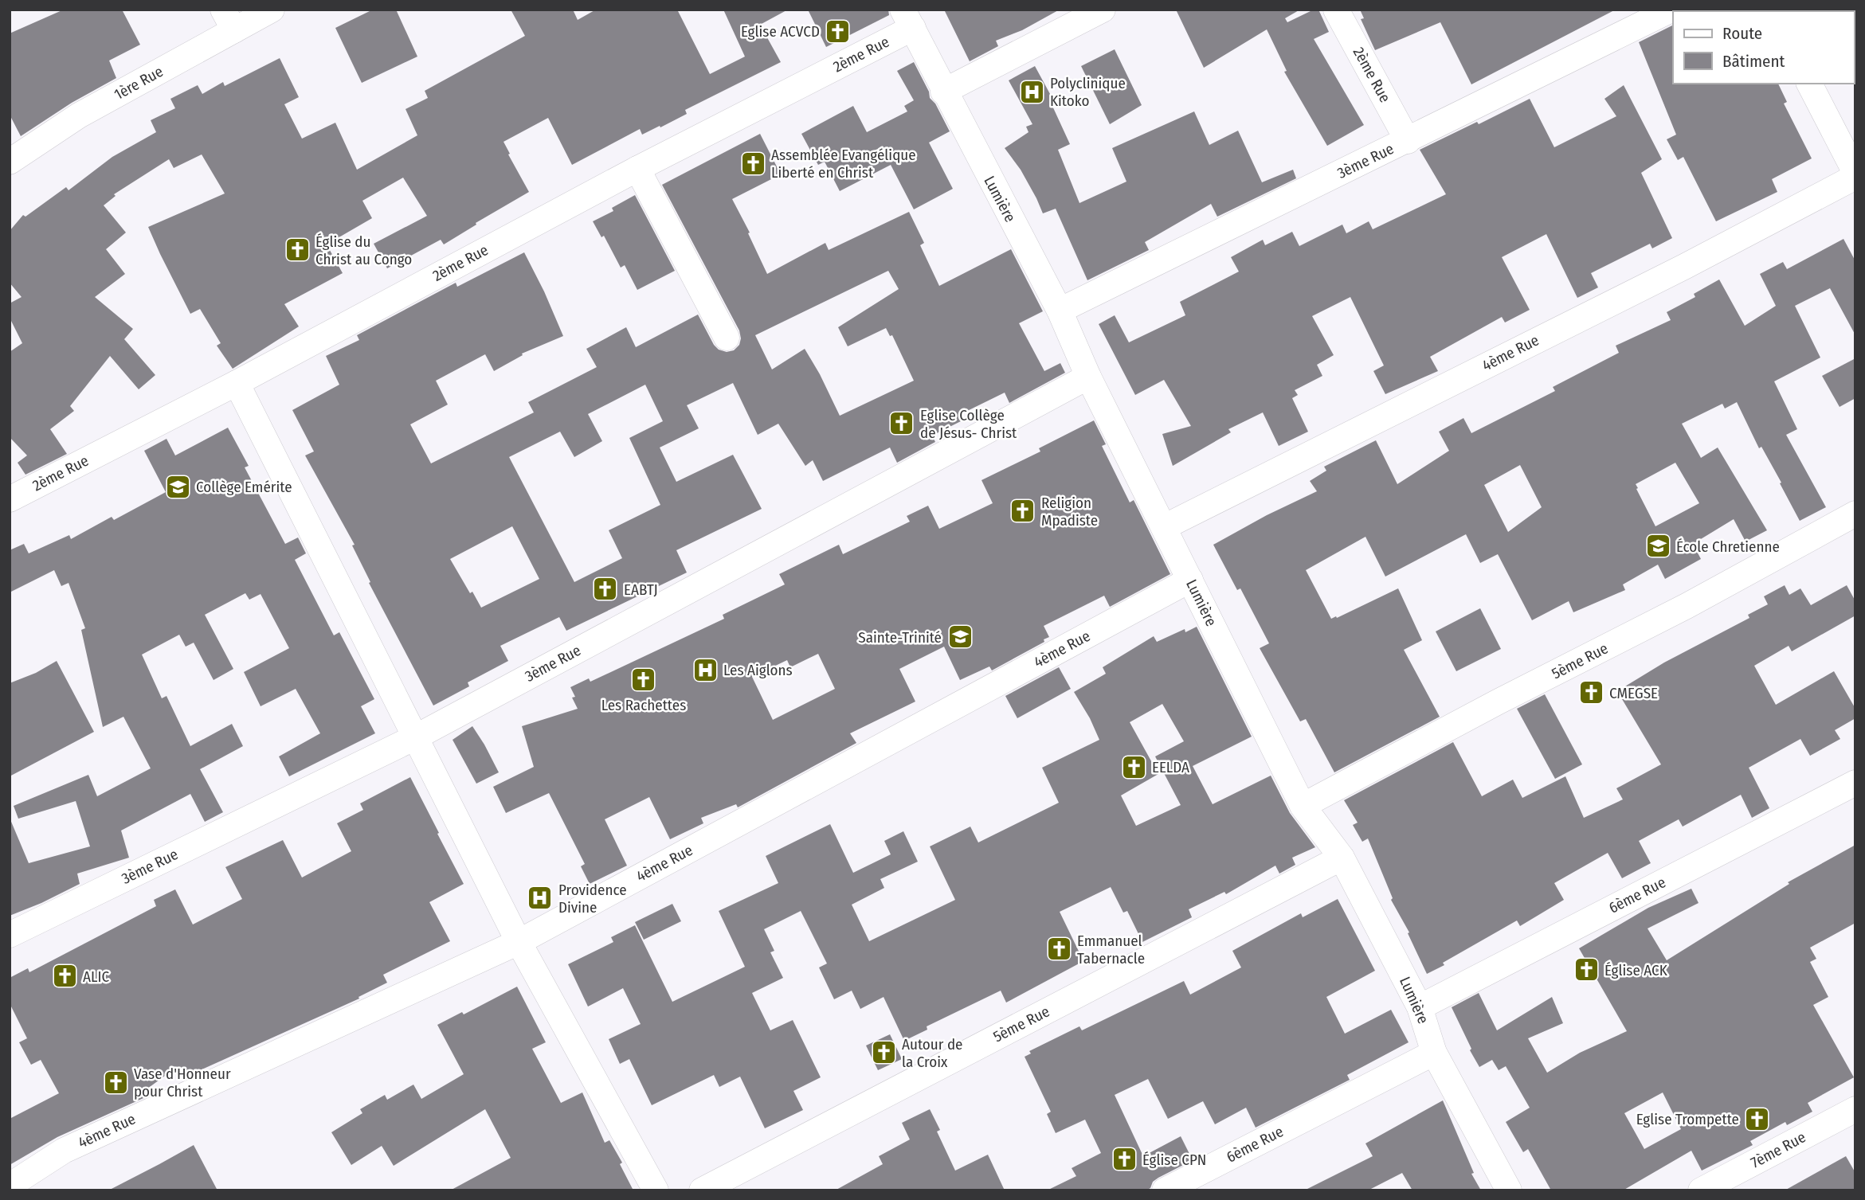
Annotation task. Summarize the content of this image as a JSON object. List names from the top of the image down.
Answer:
{
  "streets": {
    "street": [
      "2ème Rue",
      "1ère Rue",
      "3ème Rue",
      "Lumière",
      "4ème Rue",
      "5ème Rue",
      "6ème Rue",
      "7ème Rue"
    ]
  },
  "crossings": [
    ["2ème Rue", "3ème Rue"],
    ["2ème Rue", "Lumière"],
    ["3ème Rue", "Lumière"],
    ["Lumière", "4ème Rue"],
    ["Lumière", "5ème Rue"],
    ["Lumière", "6ème Rue"]
  ],
  "places": {
    "church": [
      "Eglise ACVCD",
      "Assemblée Evangélique Liberté en Christ",
      "Église du Christ au Congo",
      "Eglise Collège de Jésus- Christ",
      "Religion Mpadiste",
      "EABTJ",
      "Les Rachettes",
      "CMEGSE",
      "EELDA",
      "Emmanuel Tabernacle",
      "Église ACK",
      "ALIC",
      "Autour de la Croix",
      "Vase d'Honneur pour Christ",
      "Eglise Trompette",
      "Église CPN"
    ],
    "hospital": ["Polyclinique Kitoko", "Les Aiglons", "Providence Divine"],
    "school or university": ["Collège Emérite", "École Chretienne", "Sainte-Trinité"]
  },
  "legend": ["Route", "Bâtiment"]
}
